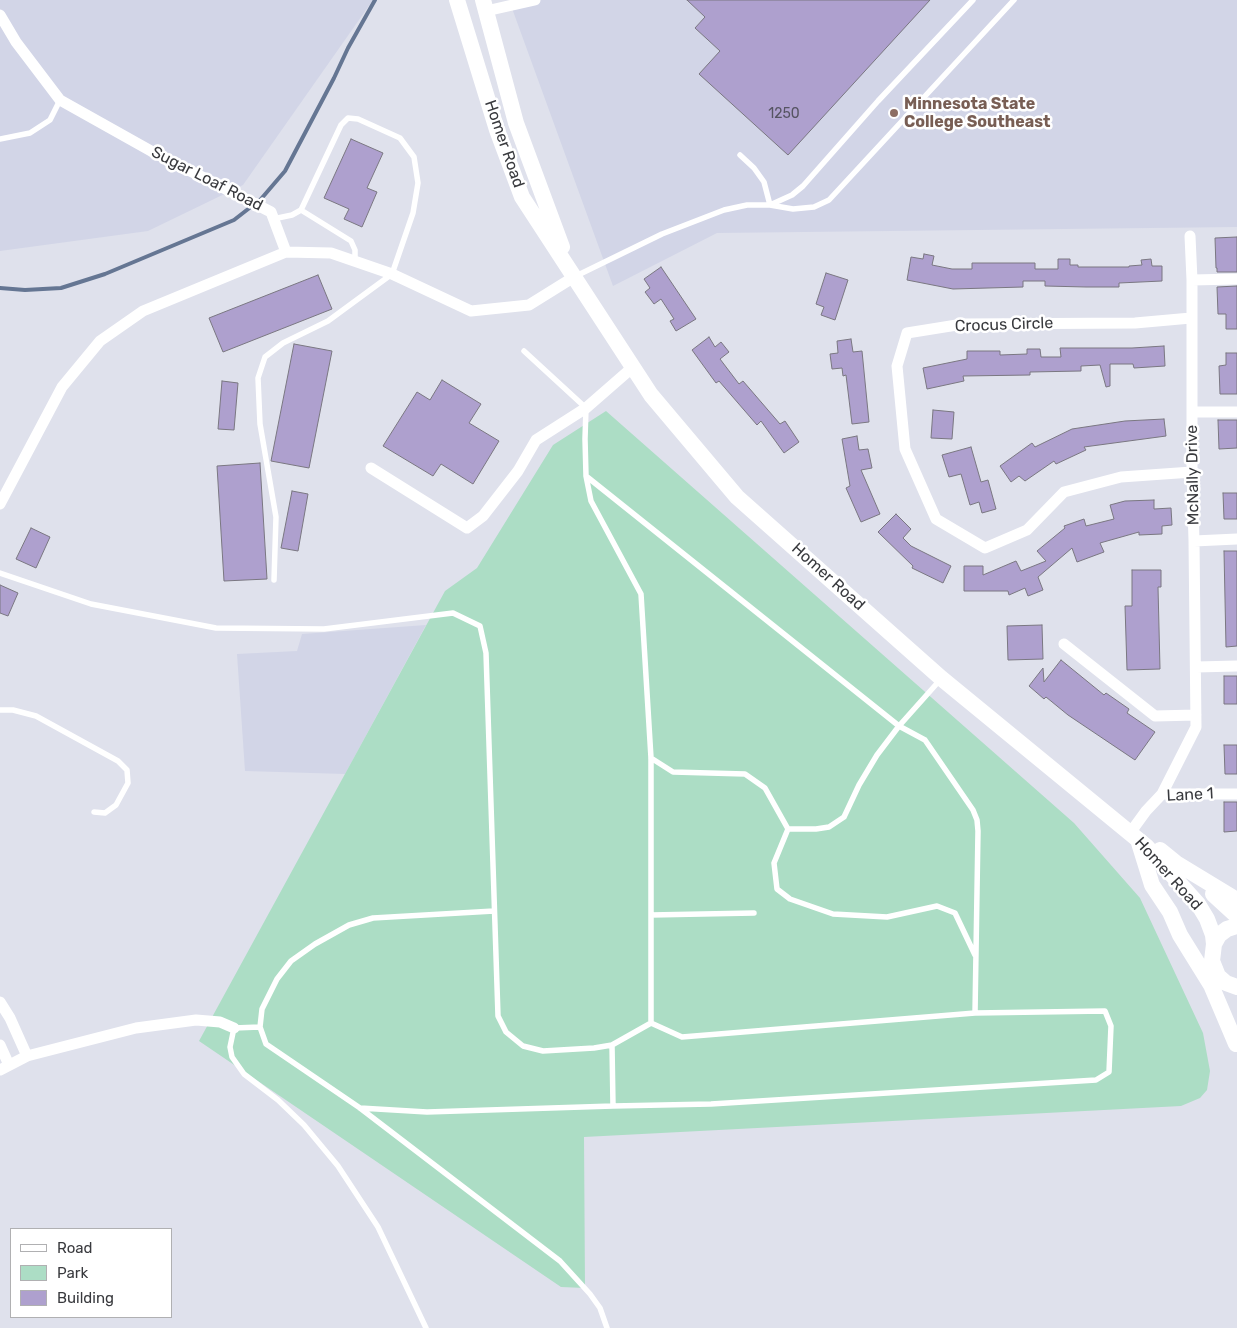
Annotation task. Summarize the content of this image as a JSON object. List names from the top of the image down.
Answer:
{
  "streets": {
    "street": [
      "Homer Road",
      "Sugar Loaf Road",
      "Crocus Circle",
      "McNally Drive",
      "Lane 1"
    ]
  },
  "crossings": [
    ["Homer Road", "Lane 1"],
    ["Crocus Circle", "McNally Drive"],
    ["McNally Drive", "Lane 1"]
  ],
  "places": ["Minnesota State College Southeast"],
  "house_numbers": ["1250"],
  "legend": ["Road", "Park", "Building"]
}
